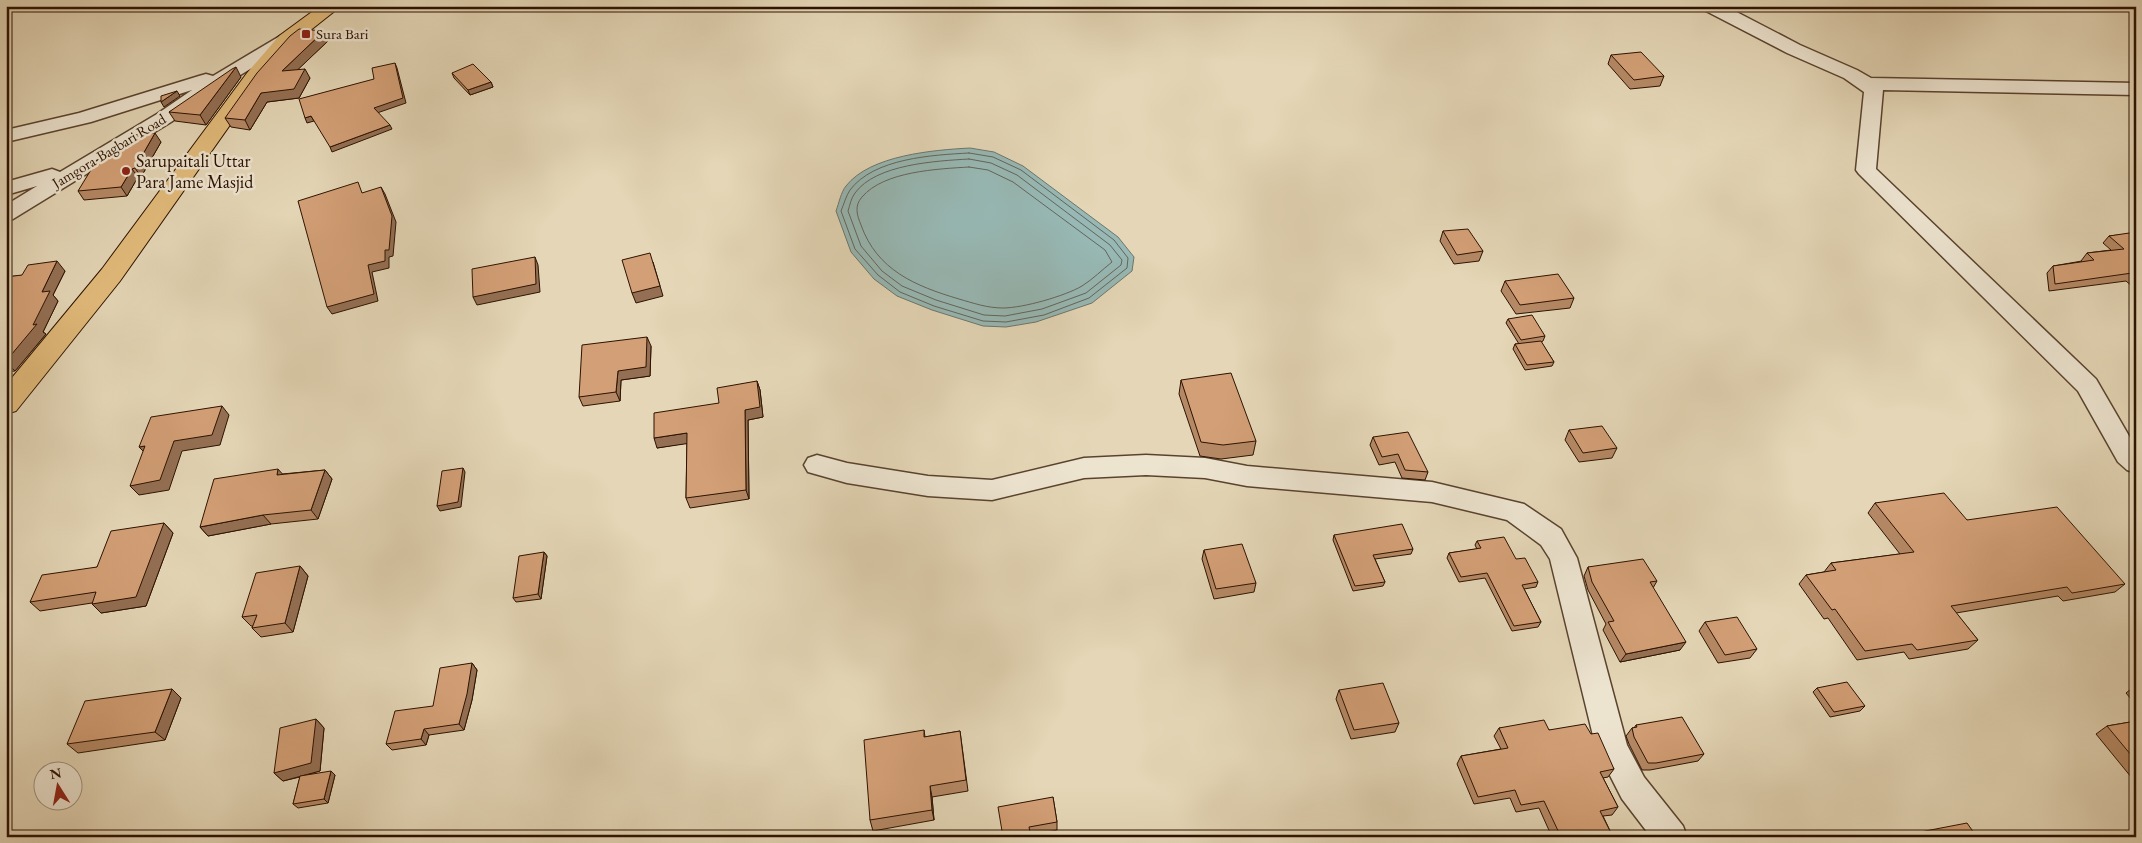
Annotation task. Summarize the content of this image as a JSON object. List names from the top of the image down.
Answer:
{
  "streets": {
    "street": ["Jamgora-Bagbari Road"]
  },
  "places": {
    "transit": ["Sura Bari"],
    "other": ["Sarupaitali Uttar Para Jame Masjid"]
  },
  "north": "top"
}
